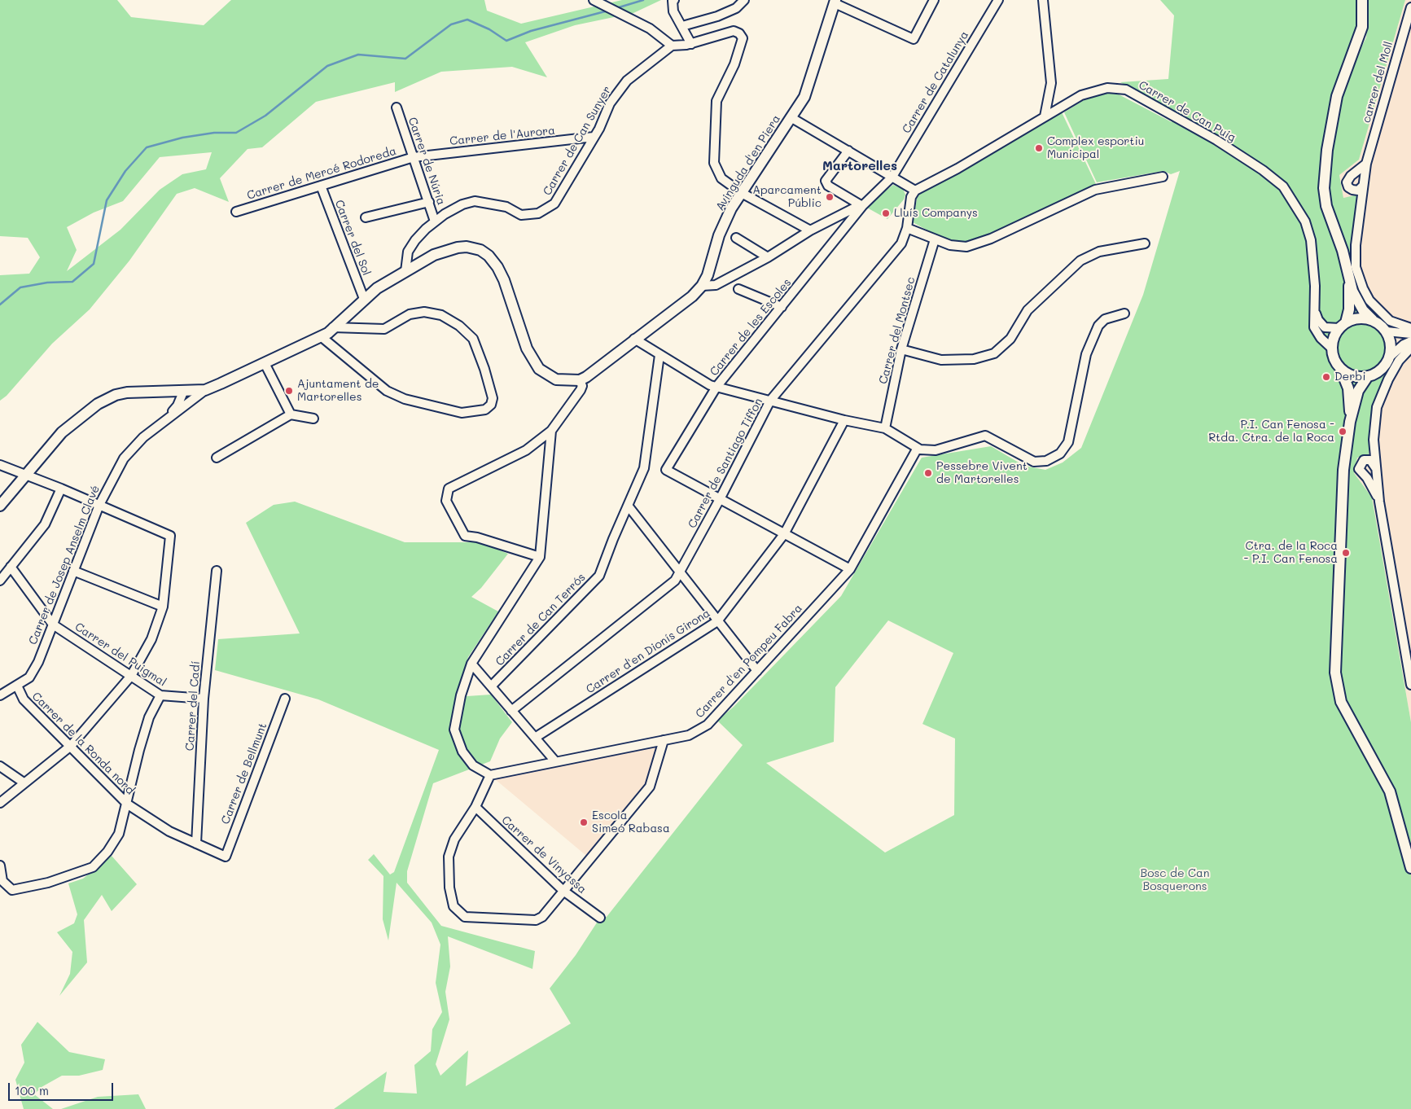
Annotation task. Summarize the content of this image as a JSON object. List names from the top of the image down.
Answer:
{
  "streets": {
    "street": [
      "Carrer de Catalunya",
      "carrer del Moll",
      "Carrer de Can Puig",
      "Carrer de l'Aurora",
      "Carrer de Can Sunyer",
      "Carrer de Núria",
      "Avinguda d'en Piera",
      "Carrer de Mercé Rodoreda",
      "Carrer del Sol",
      "Carrer de les Escoles",
      "Carrer del Montsec",
      "Carrer de Santiago Tiffon",
      "Carrer de Josep Anselm Clavé",
      "Carrer de Can Terrós",
      "Carrer d'en Dionís Girona",
      "Carrer del Puigmal",
      "Carrer d'en Pompeu Fabra",
      "Carrer del Cadí",
      "Carrer de la Ronda nord",
      "Carrer de Bellmunt",
      "Carrer de Vinyassa"
    ]
  },
  "crossings": [
    ["Carrer de Can Puig", "Carrer de Santiago Tiffon"],
    ["Carrer de l'Aurora", "Carrer de Can Sunyer"],
    ["Carrer de l'Aurora", "Carrer de Núria"],
    ["Carrer de l'Aurora", "Carrer de Mercé Rodoreda"],
    ["Carrer de Can Sunyer", "Carrer de Núria"],
    ["Carrer de Can Sunyer", "Carrer de Josep Anselm Clavé"],
    ["Carrer de Núria", "Carrer de Mercé Rodoreda"],
    ["Avinguda d'en Piera", "Carrer de Josep Anselm Clavé"],
    ["Carrer de Mercé Rodoreda", "Carrer del Sol"],
    ["Carrer del Sol", "Carrer de Josep Anselm Clavé"],
    ["Carrer de les Escoles", "Carrer de Santiago Tiffon"],
    ["Carrer de Josep Anselm Clavé", "Carrer del Puigmal"],
    ["Carrer de Josep Anselm Clavé", "Carrer de la Ronda nord"],
    ["Carrer del Puigmal", "Carrer del Cadí"],
    ["Carrer del Cadí", "Carrer de la Ronda nord"],
    ["Carrer de la Ronda nord", "Carrer de Bellmunt"]
  ],
  "districts": ["Martorelles"],
  "parks": ["Bosc de Can Bosquerons"],
  "places": [
    "Complex esportiu Municipal",
    "Aparcament Públic",
    "Lluís Companys",
    "Derbi",
    "Ajuntament de Martorelles",
    "P.I. Can Fenosa - Rtda. Ctra. de la Roca",
    "Pessebre Vivent de Martorelles",
    "Ctra. de la Roca - P.I. Can Fenosa",
    "Escola Simeó Rabasa"
  ],
  "scale_bar": "100 m"
}
